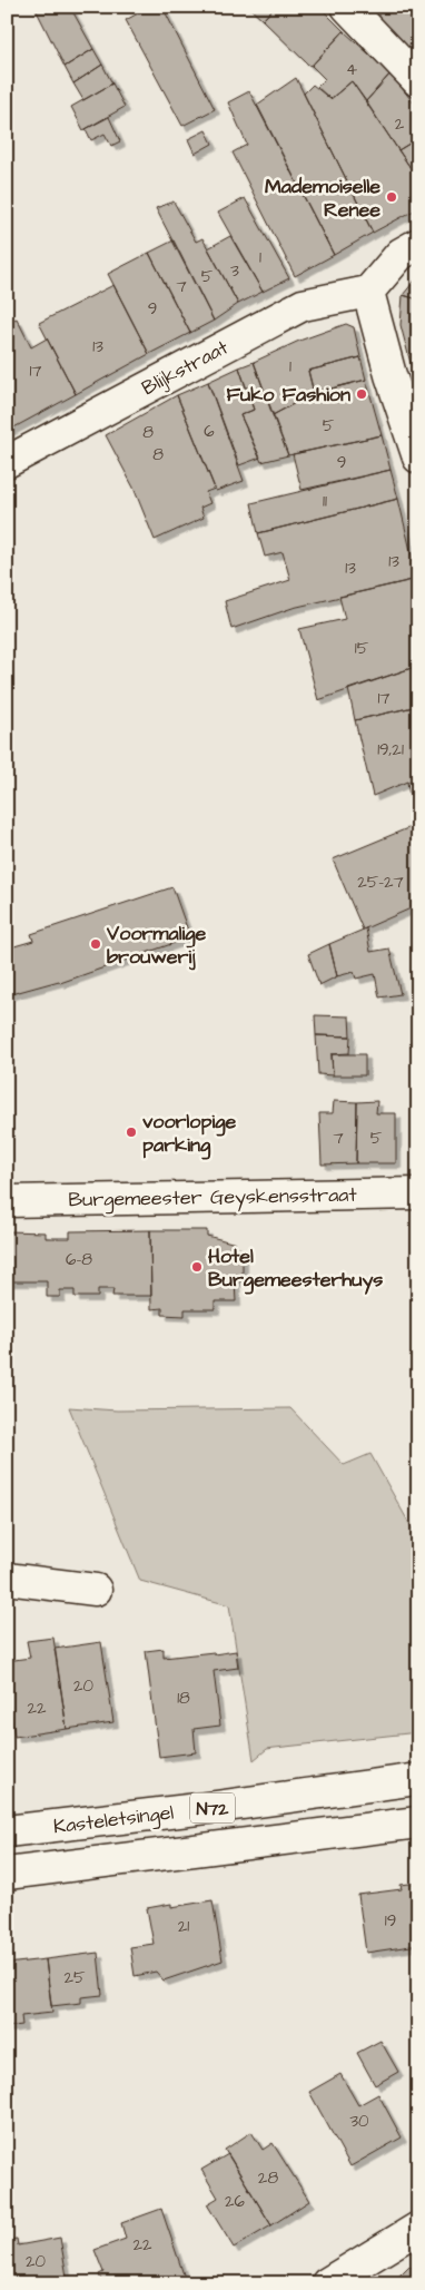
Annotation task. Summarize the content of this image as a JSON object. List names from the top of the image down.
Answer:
{
  "streets": {
    "street": [
      "Blijkstraat",
      "Burgemeester Geyskensstraat",
      "N72",
      "Kasteletsingel"
    ]
  },
  "places": [
    "Mademoiselle Renee",
    "Fuko Fashion",
    "Voormalige brouwerij",
    "voorlopige parking",
    "Hotel Burgemeesterhuys"
  ],
  "house_numbers": [
    "4",
    "2",
    "1",
    "3",
    "5",
    "7",
    "9",
    "13",
    "1",
    "17",
    "5",
    "6",
    "8",
    "8",
    "9",
    "11",
    "13",
    "13",
    "15",
    "17",
    "19,21",
    "25-27",
    "7",
    "5",
    "6-8",
    "20",
    "18",
    "22",
    "19",
    "21",
    "25",
    "30",
    "28",
    "26",
    "22",
    "20"
  ]
}
